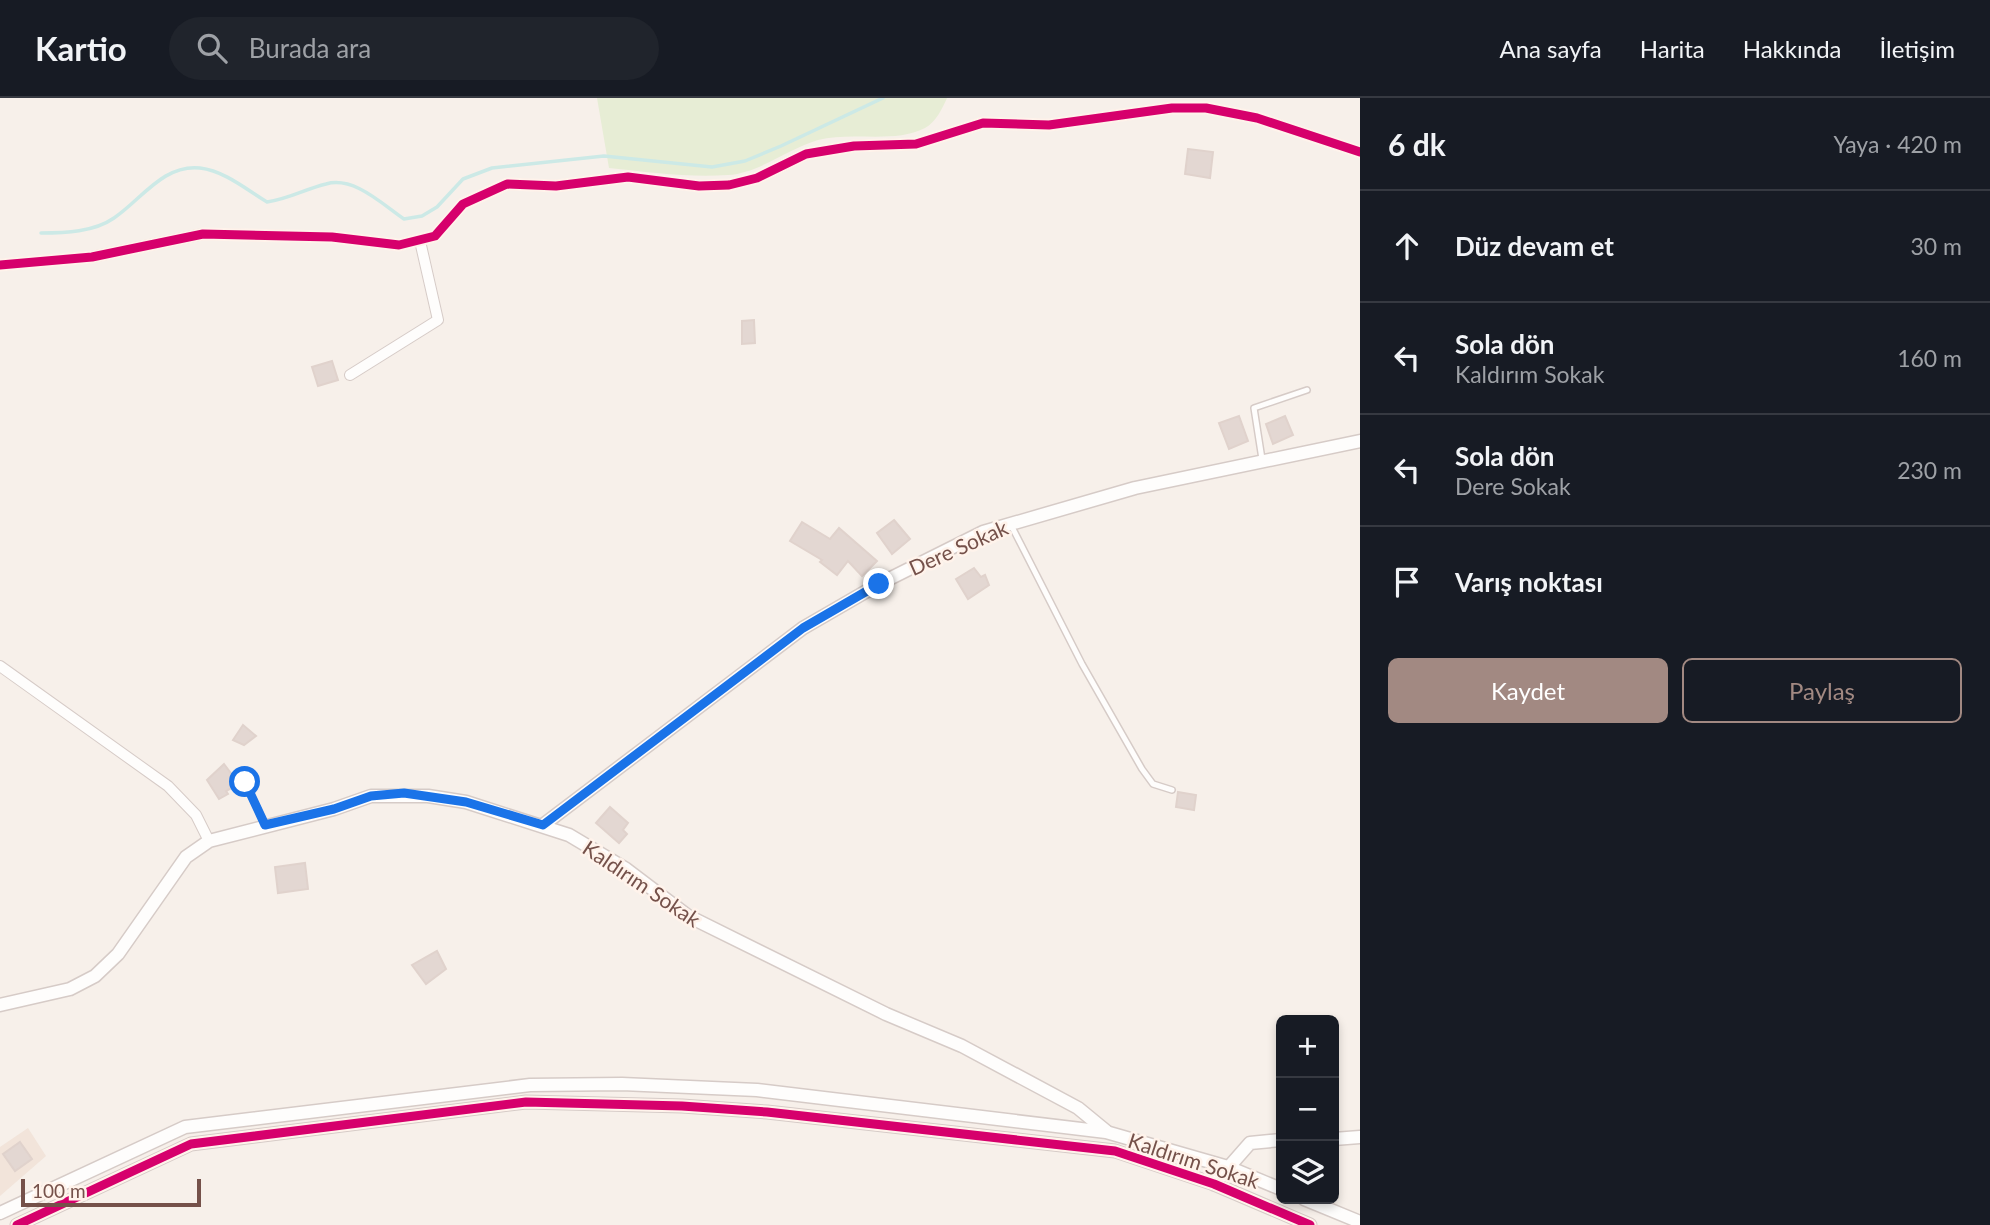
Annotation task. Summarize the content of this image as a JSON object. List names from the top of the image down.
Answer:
{
  "streets": {
    "street": ["Dere Sokak", "Kaldırım Sokak"]
  },
  "crossings": [
    ["Dere Sokak", "Kaldırım Sokak"]
  ],
  "scale_bar": "100 m",
  "page": {
    "header": "Kartio",
    "search": "Burada ara",
    "nav": [
      "Ana sayfa",
      "Harita",
      "Hakkında",
      "İletişim"
    ],
    "heading": ["6 dk", "Yaya · 420 m"],
    "list": [
      ["Düz devam et", "30 m"],
      ["Sola dön", "Kaldırım Sokak", "160 m"],
      ["Sola dön", "Dere Sokak", "230 m"],
      "Varış noktası"
    ],
    "buttons": ["Kaydet", "Paylaş"],
    "map_buttons": ["+", "−"],
    "scale": "100 m"
  }
}
